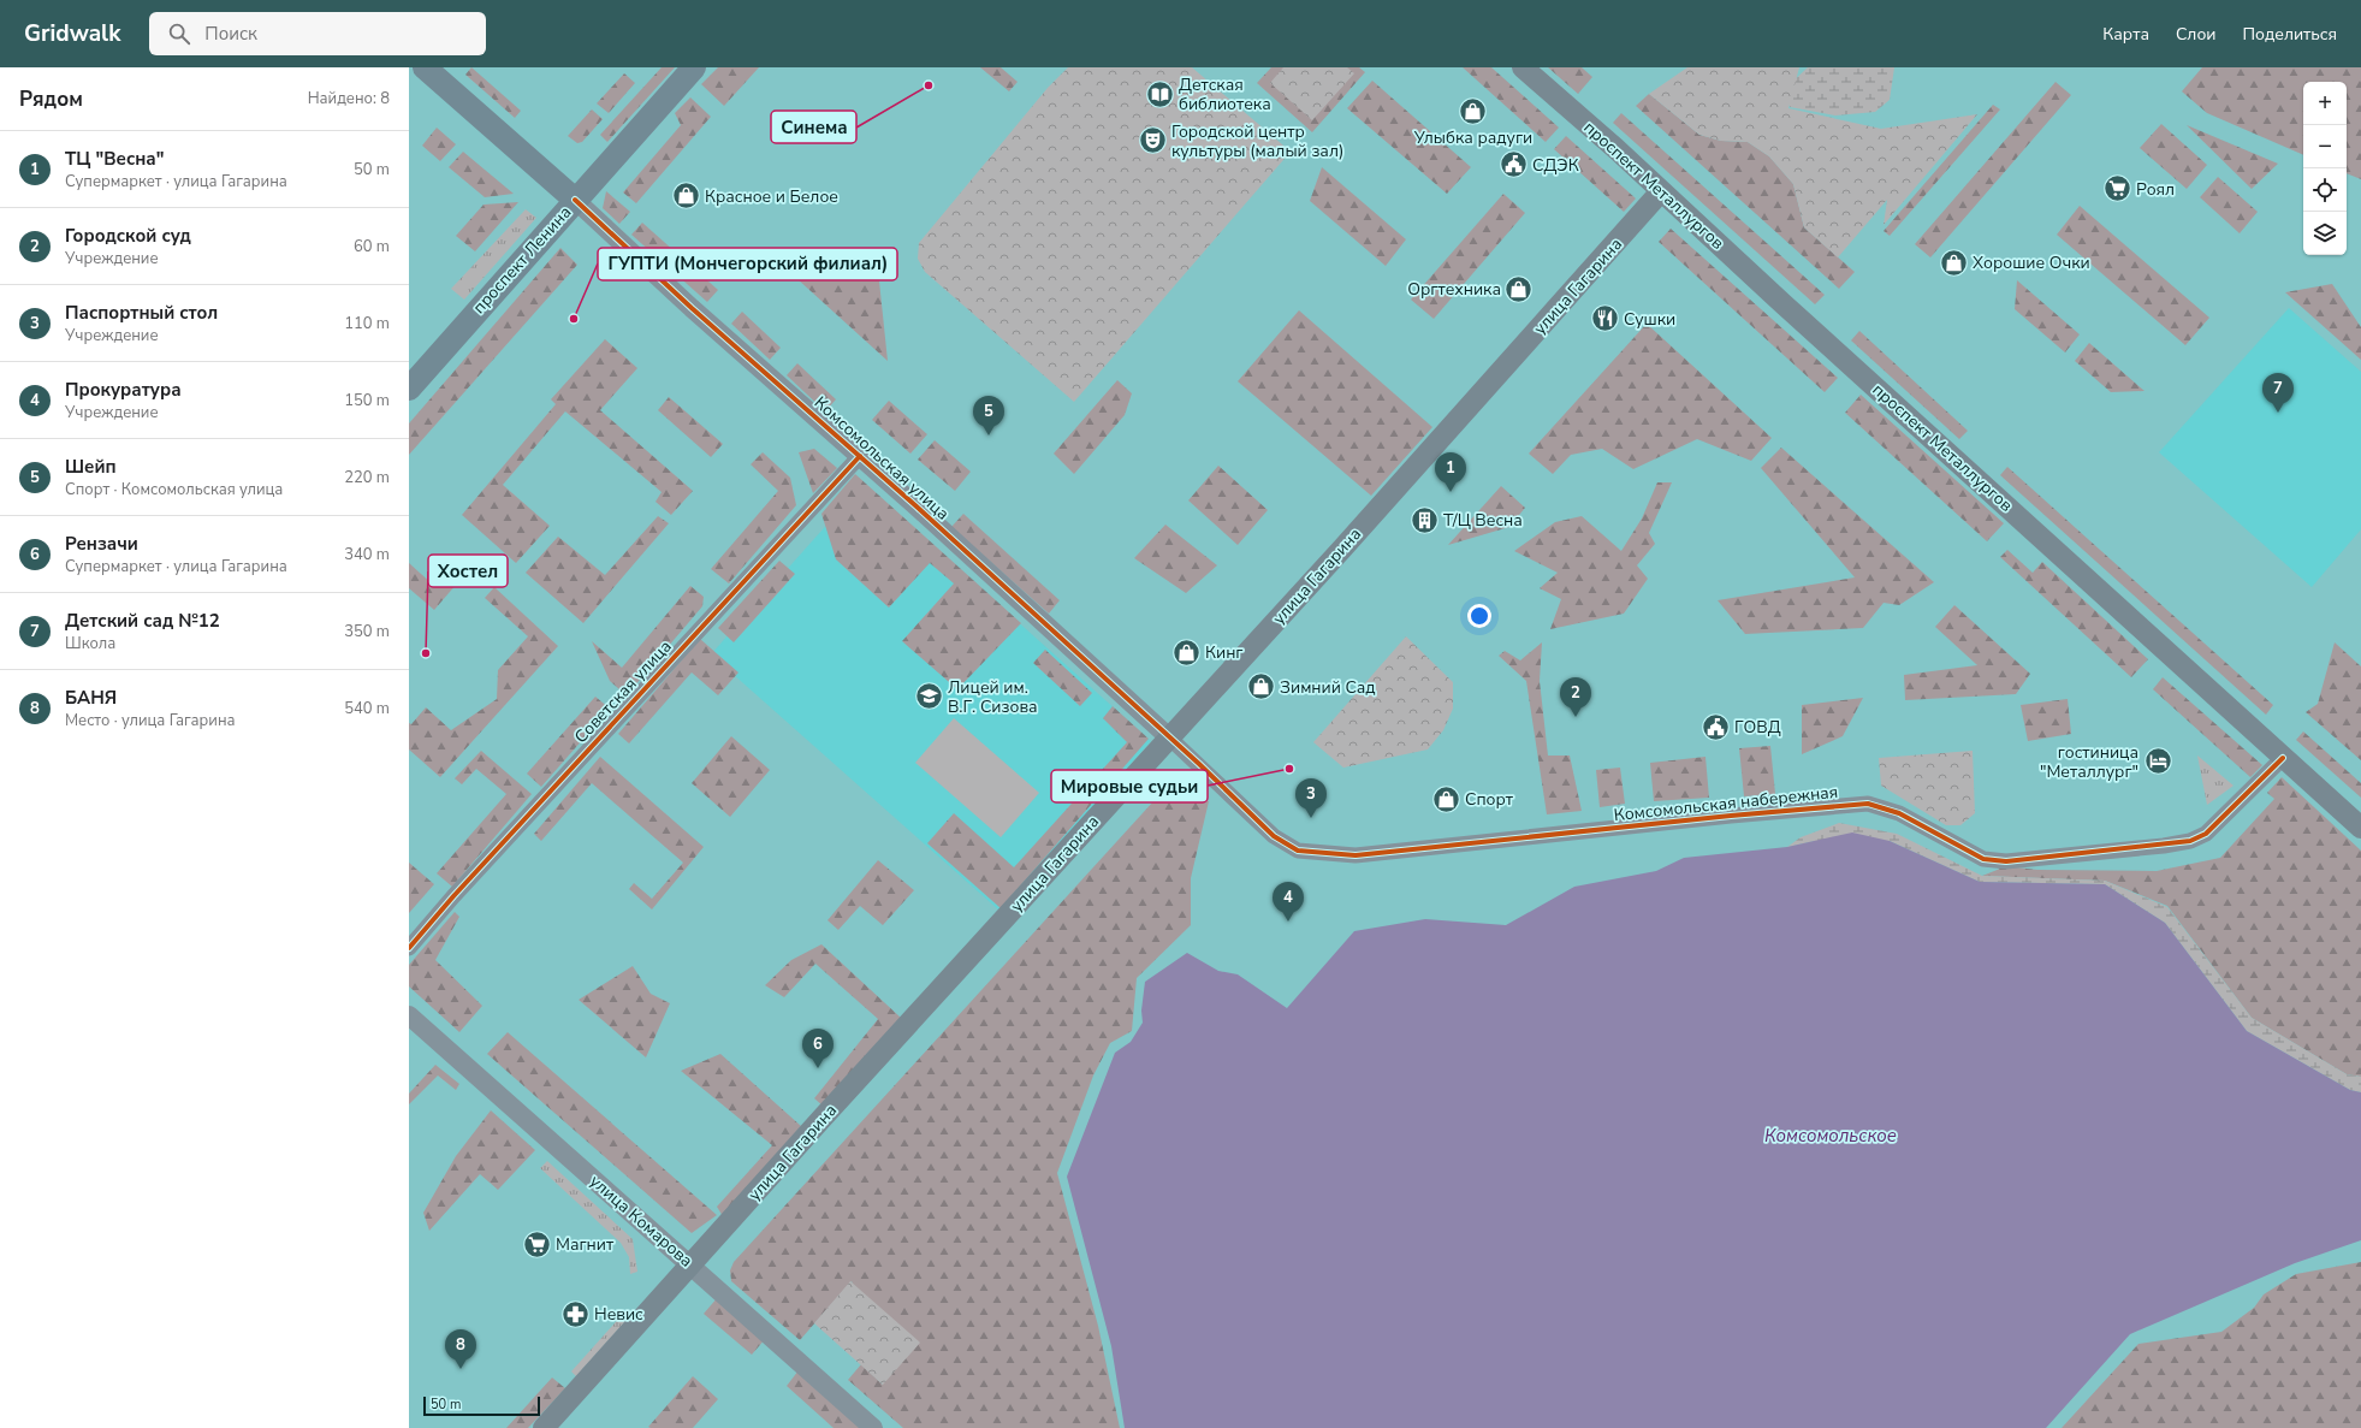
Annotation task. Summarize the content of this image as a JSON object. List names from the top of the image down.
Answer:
{
  "streets": {
    "main road": [
      "проспект Металлургов",
      "проспект Ленина",
      "улица Гагарина",
      "Комсомольская улица"
    ],
    "street": ["Советская улица", "Комсомольская набережная", "улица Комарова"]
  },
  "crossings": [
    ["проспект Металлургов", "улица Гагарина"],
    ["проспект Металлургов", "Комсомольская набережная"],
    ["проспект Ленина", "Комсомольская улица"],
    ["улица Гагарина", "Комсомольская улица"],
    ["улица Гагарина", "Комсомольская набережная"],
    ["улица Гагарина", "улица Комарова"],
    ["Комсомольская улица", "Советская улица"],
    ["Комсомольская улица", "Комсомольская набережная"]
  ],
  "water": ["Комсомольское"],
  "places": {
    "other": [
      "Синема",
      "ГУПТИ (Мончегорский филиал)",
      "Хостел",
      "Мировые судьи"
    ],
    "library": ["Детская библиотека"],
    "shop": [
      "Улыбка радуги",
      "Красное и Белое",
      "Хорошие Очки",
      "Оргтехника",
      "Кинг",
      "Зимний Сад",
      "Спорт"
    ],
    "theatre": ["Городской центр культуры (малый зал)"],
    "public building": ["СДЭК", "ГОВД"],
    "supermarket": ["Роял", "Магнит"],
    "restaurant": ["Сушки"],
    "building": ["Т/Ц Весна"],
    "school or university": ["Лицей им. В.Г. Сизова"],
    "hotel": ["гостиница \"Металлург\""],
    "pharmacy": ["Невис"]
  },
  "scale_bar": "50 m",
  "page": {
    "header": "Gridwalk",
    "search": "Поиск",
    "nav": ["Карта", "Слои", "Поделиться"],
    "heading": ["Рядом", "Найдено: 8"],
    "map_buttons": ["+", "−"],
    "list": [
      {
        "mark": "1",
        "name": "ТЦ \"Весна\"",
        "note": "Супермаркет · улица Гагарина",
        "value": "50 m"
      },
      {
        "mark": "2",
        "name": "Городской суд",
        "note": "Учреждение",
        "value": "60 m"
      },
      {
        "mark": "3",
        "name": "Паспортный стол",
        "note": "Учреждение",
        "value": "110 m"
      },
      {
        "mark": "4",
        "name": "Прокуратура",
        "note": "Учреждение",
        "value": "150 m"
      },
      {
        "mark": "5",
        "name": "Шейп",
        "note": "Спорт · Комсомольская улица",
        "value": "220 m"
      },
      {
        "mark": "6",
        "name": "Рензачи",
        "note": "Супермаркет · улица Гагарина",
        "value": "340 m"
      },
      {
        "mark": "7",
        "name": "Детский сад №12",
        "note": "Школа",
        "value": "350 m"
      },
      {
        "mark": "8",
        "name": "БАНЯ",
        "note": "Место · улица Гагарина",
        "value": "540 m"
      }
    ],
    "pins": [
      "7",
      "5",
      "1",
      "2",
      "3",
      "4",
      "6",
      "8"
    ],
    "scale": "50 m"
  }
}
